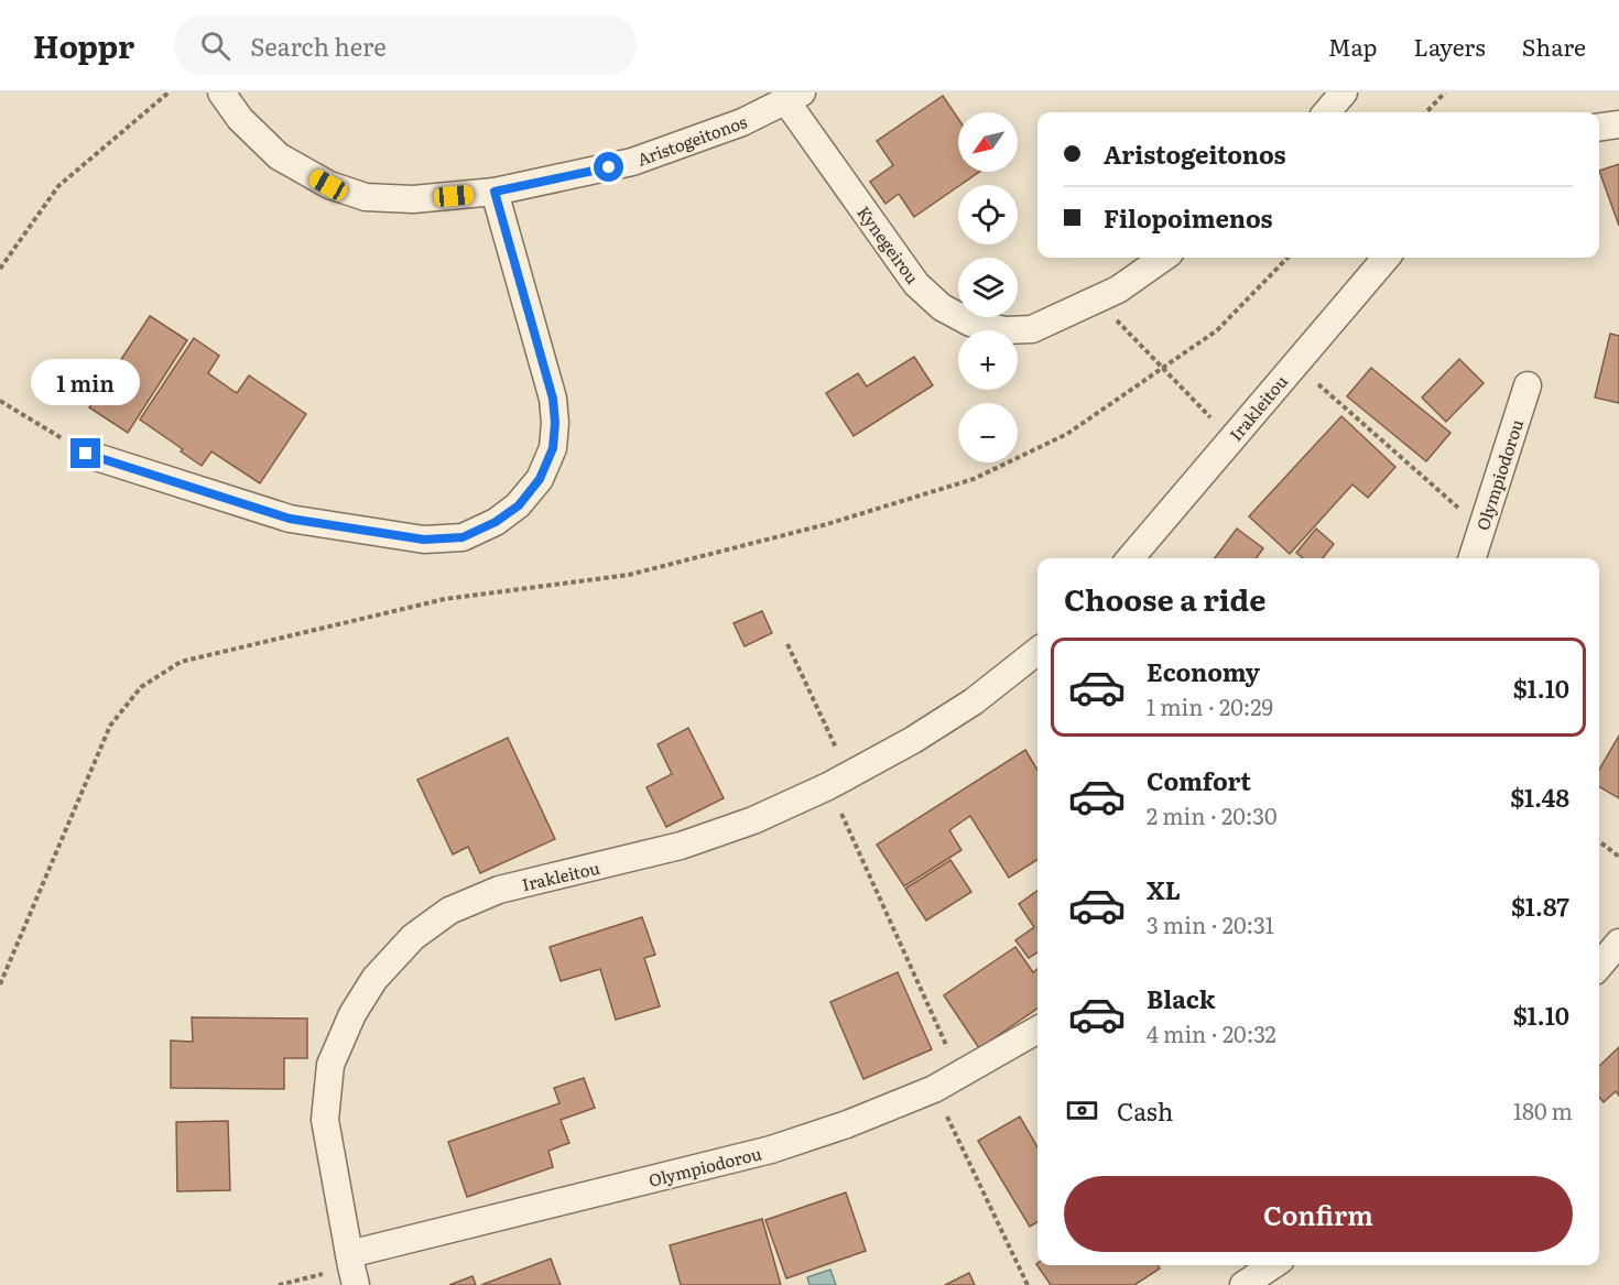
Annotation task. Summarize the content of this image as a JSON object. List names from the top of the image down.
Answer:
{
  "streets": {
    "street": [
      "Aristogeitonos",
      "Kynegeirou",
      "Irakleitou",
      "Olympiodorou"
    ]
  },
  "crossings": [
    ["Aristogeitonos", "Kynegeirou"],
    ["Irakleitou", "Olympiodorou"]
  ],
  "north": "bottom left",
  "page": {
    "header": "Hoppr",
    "search": "Search here",
    "nav": ["Map", "Layers", "Share"],
    "map_buttons": ["+", "−"],
    "banner": ["Aristogeitonos", "Filopoimenos"],
    "bubble": "1 min",
    "heading": "Choose a ride",
    "list": [
      {
        "name": "Economy",
        "note": "1 min · 20:29",
        "value": "$1.10"
      },
      {
        "name": "Comfort",
        "note": "2 min · 20:30",
        "value": "$1.48"
      },
      {
        "name": "XL",
        "note": "3 min · 20:31",
        "value": "$1.87"
      },
      {
        "name": "Black",
        "note": "4 min · 20:32",
        "value": "$1.10"
      }
    ],
    "pay": ["Cash", "180 m"],
    "buttons": "Confirm"
  }
}
